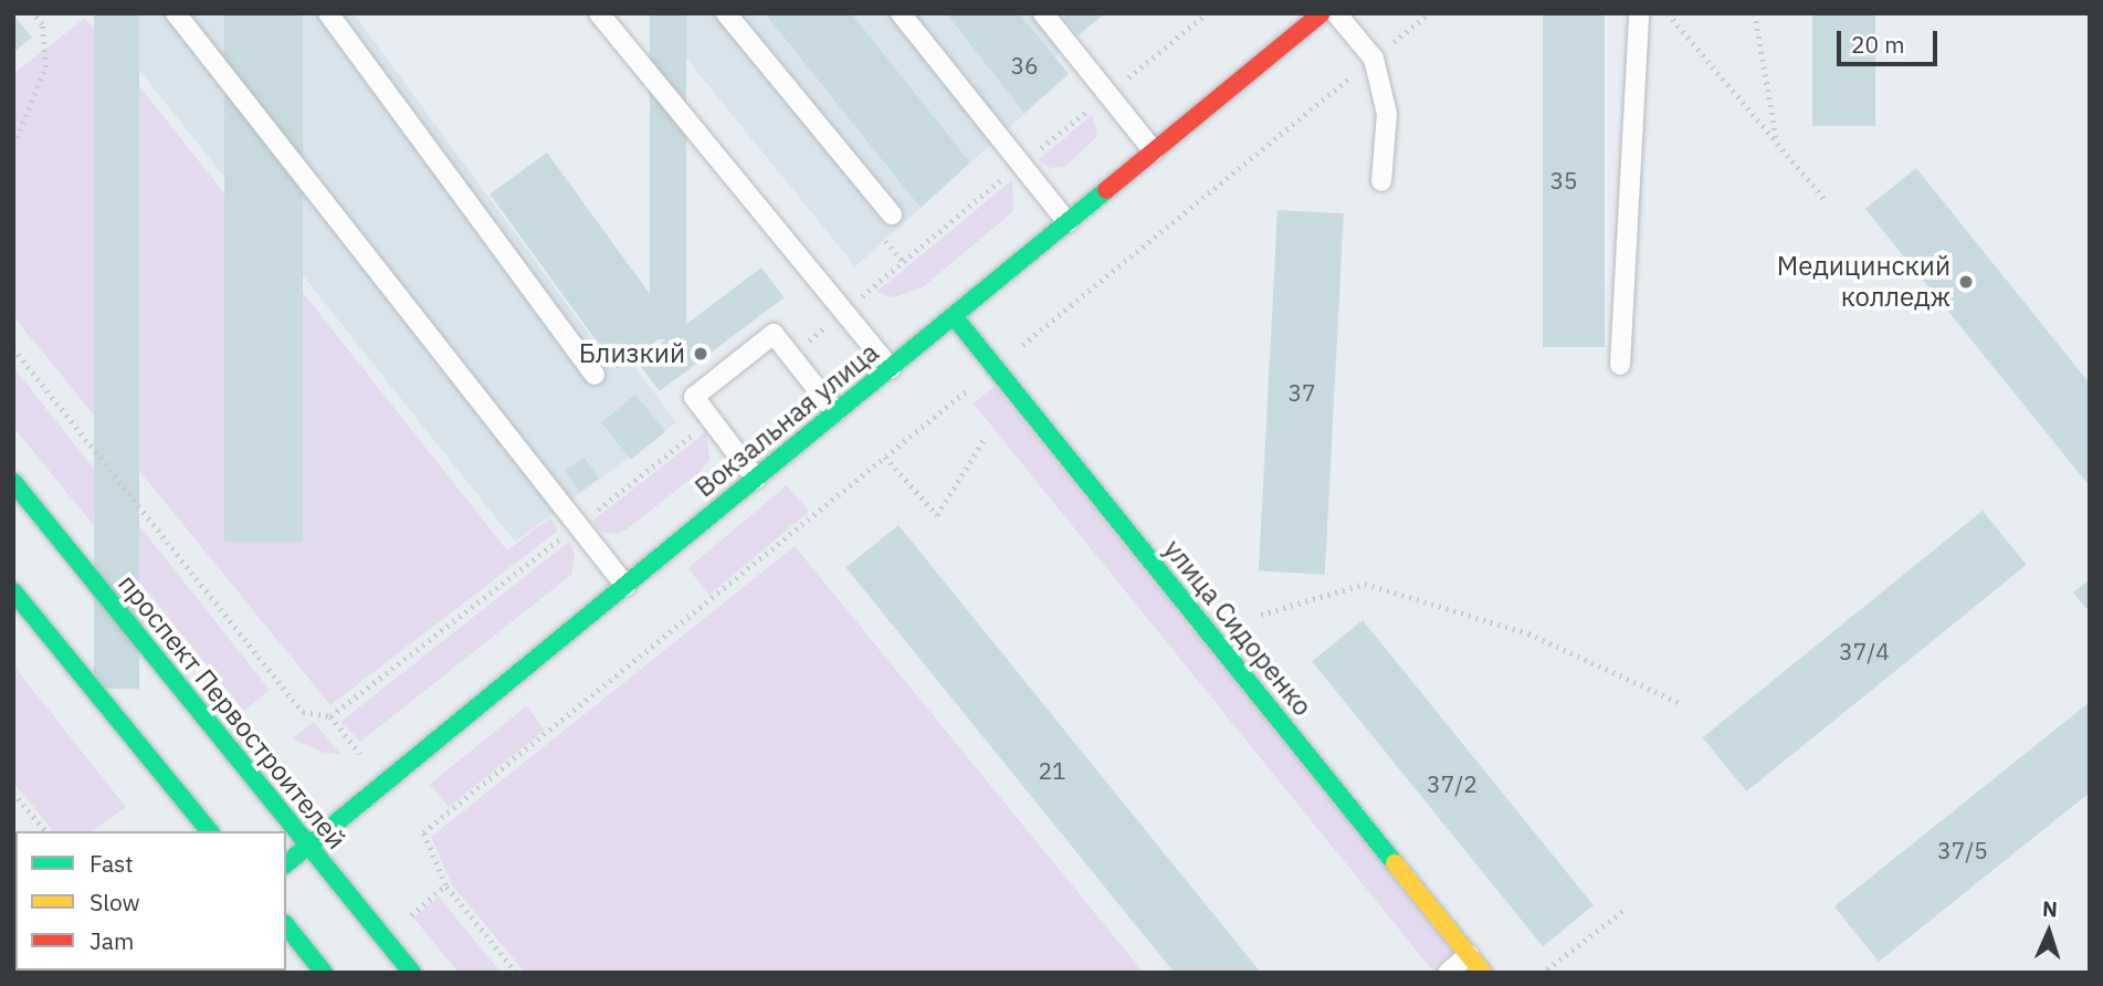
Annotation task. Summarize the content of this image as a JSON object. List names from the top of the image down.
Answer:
{
  "streets": {
    "street": ["Вокзальная улица", "улица Сидоренко", "проспект Первостроителей"]
  },
  "crossings": [
    ["Вокзальная улица", "улица Сидоренко"],
    ["Вокзальная улица", "проспект Первостроителей"]
  ],
  "places": ["Медицинский колледж", "Близкий"],
  "house_numbers": [
    "36",
    "35",
    "37",
    "37/4",
    "21",
    "37/2",
    "37/5"
  ],
  "legend": ["Fast", "Slow", "Jam"],
  "scale_bar": "20 m",
  "north": "top"
}
